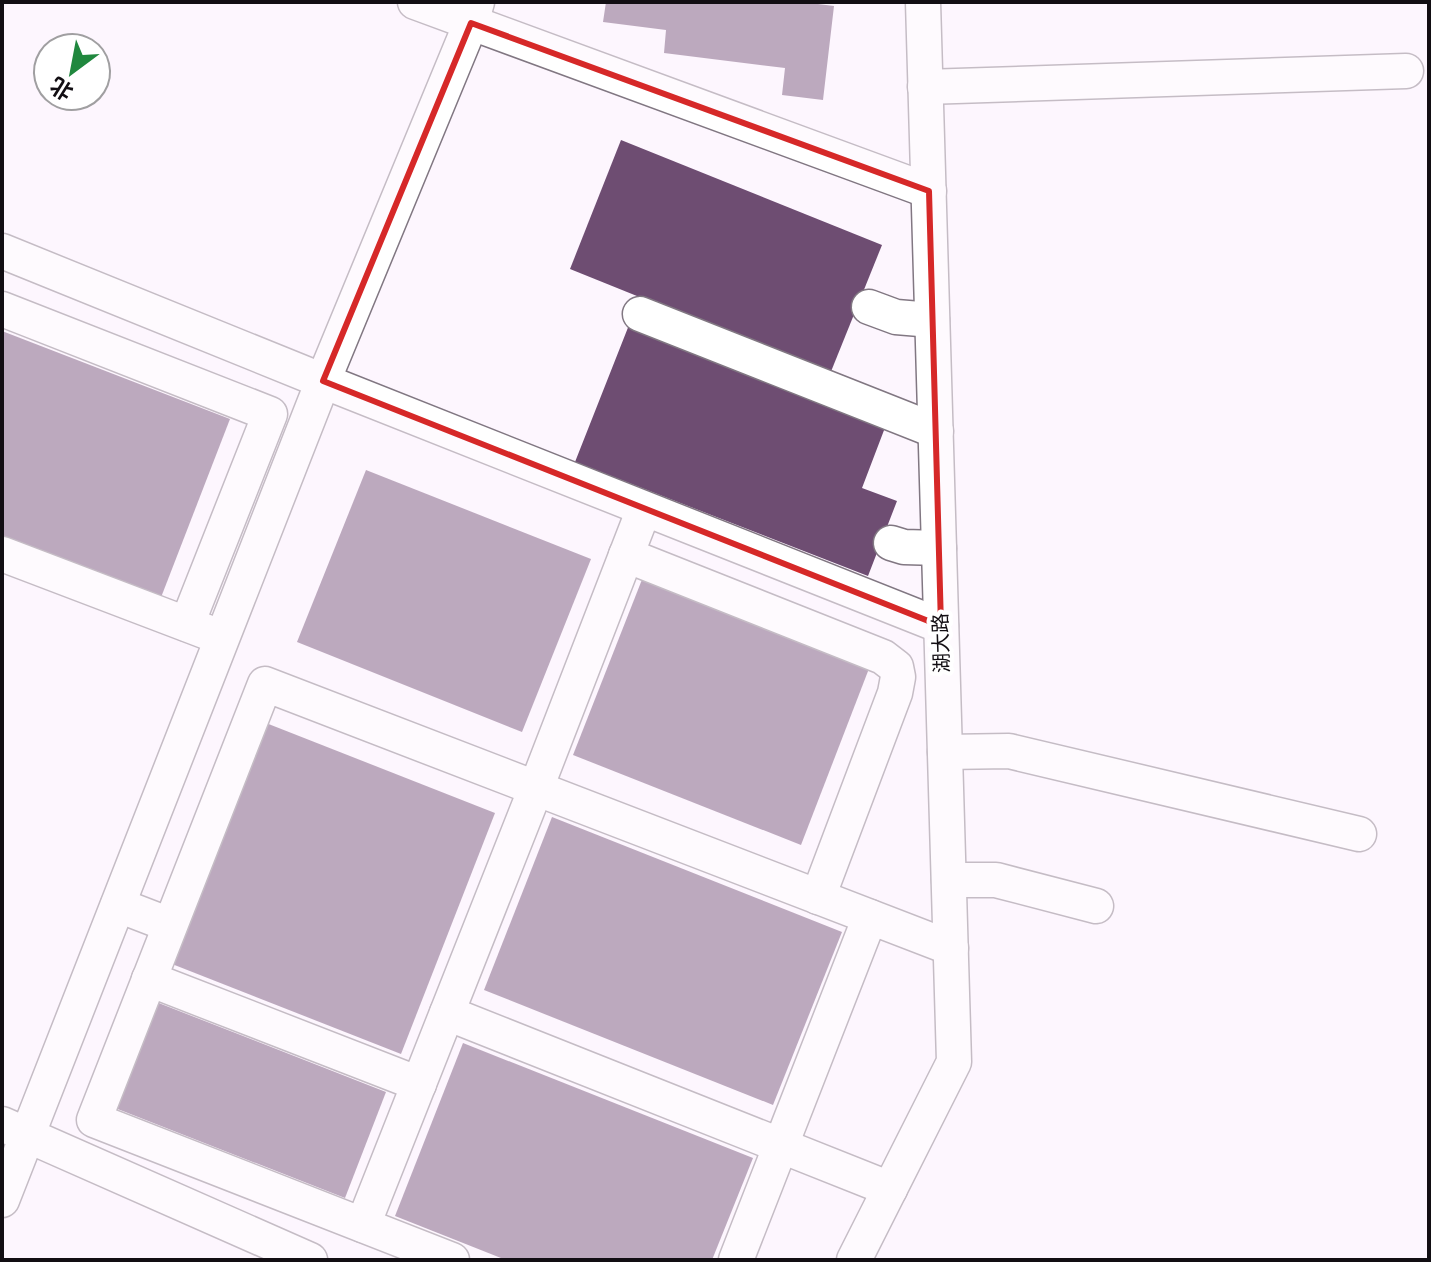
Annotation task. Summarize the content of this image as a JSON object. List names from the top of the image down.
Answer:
{
  "streets": {
    "street": ["湖大路"]
  },
  "north": "bottom left"
}
